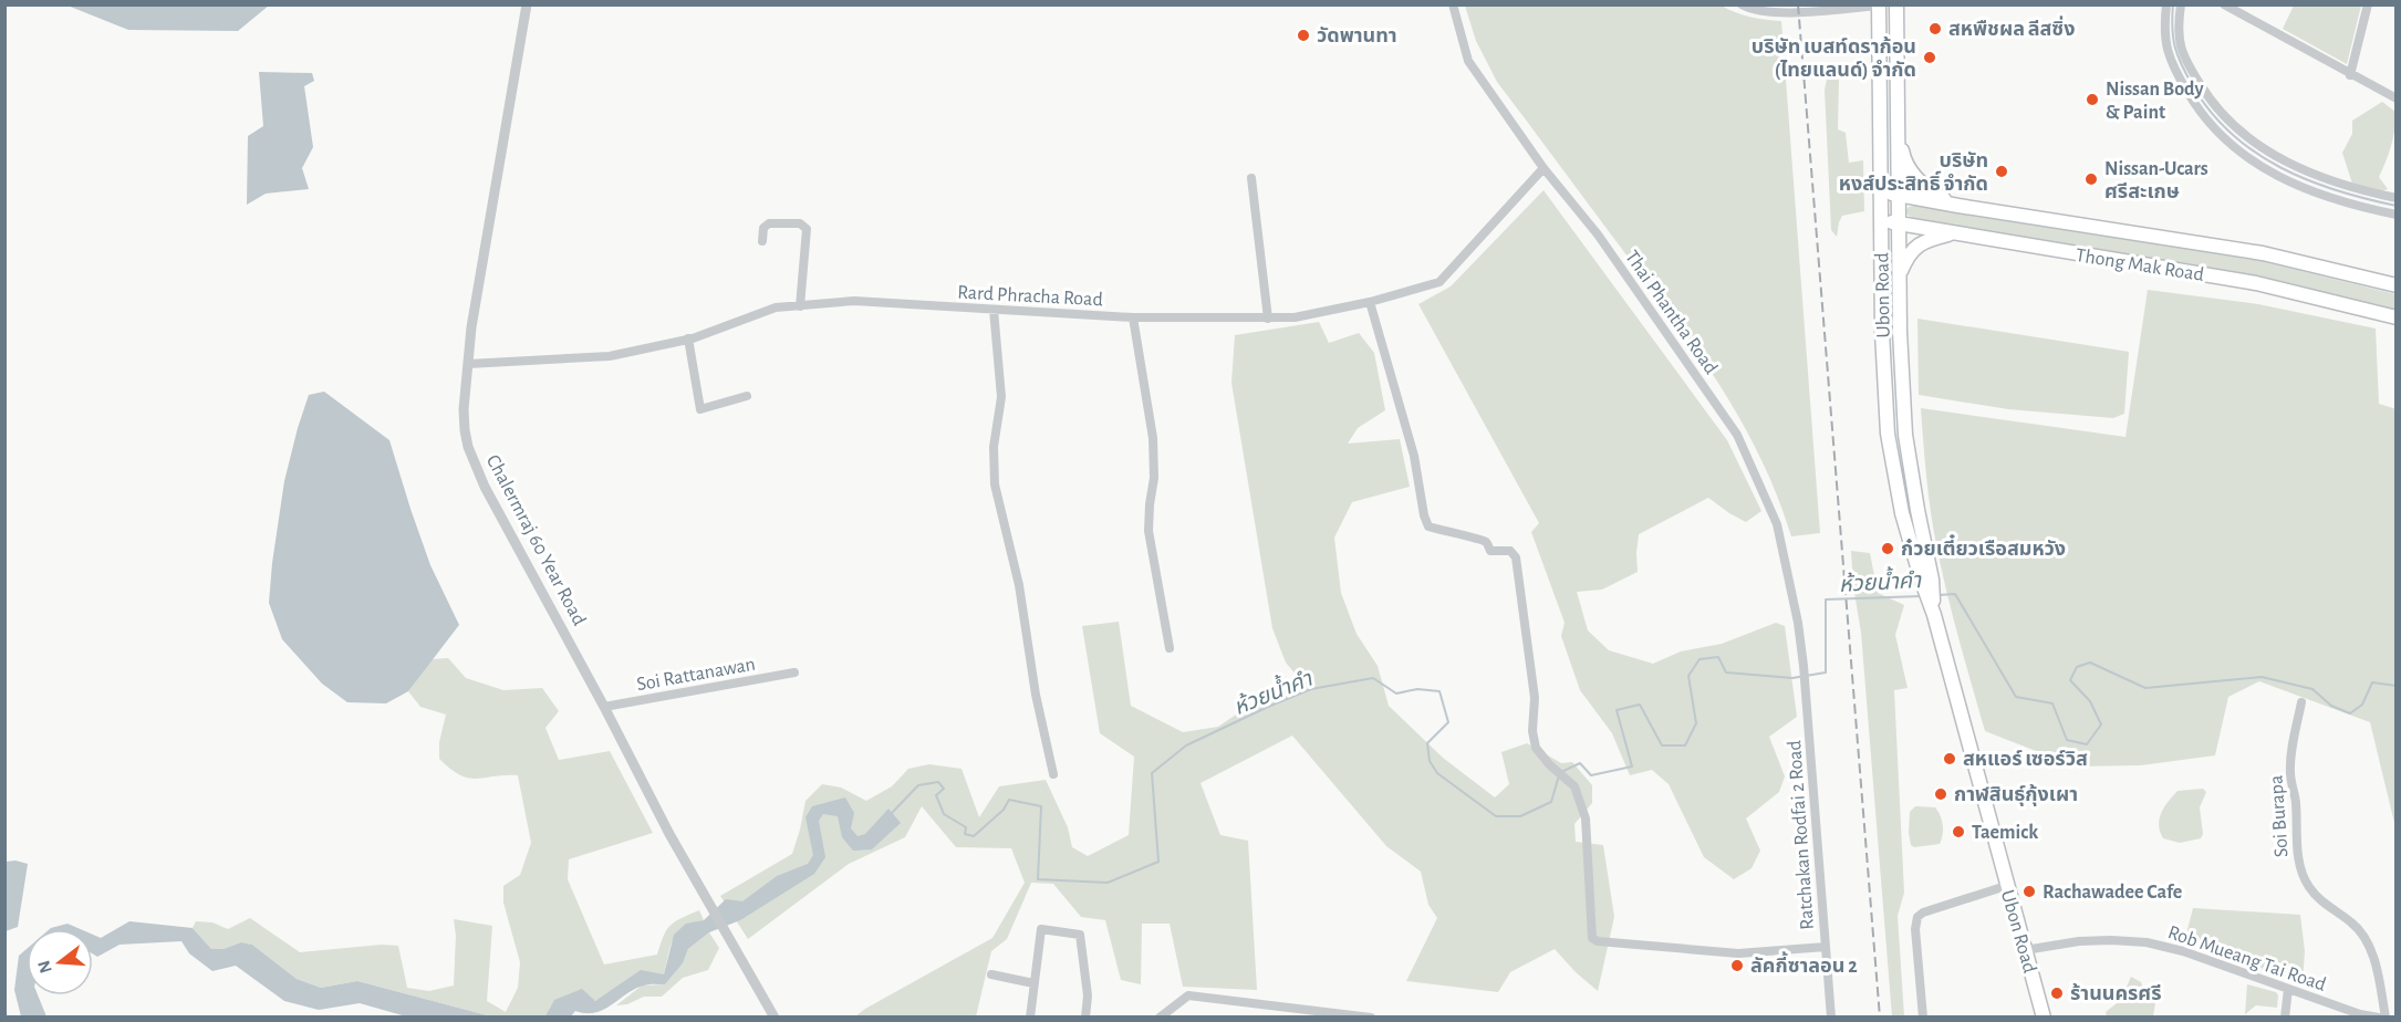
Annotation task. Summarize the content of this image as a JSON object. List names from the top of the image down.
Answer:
{
  "streets": {
    "main road": ["Thong Mak Road", "Ubon Road"],
    "street": [
      "Rard Phracha Road",
      "Thai Phantha Road",
      "Chalermraj 60 Year Road",
      "Soi Rattanawan",
      "Soi Burapa",
      "Ratchakan Rodfai 2 Road",
      "Rob Mueang Tai Road"
    ]
  },
  "crossings": [
    ["Thong Mak Road", "Ubon Road"],
    ["Rard Phracha Road", "Thai Phantha Road"],
    ["Rard Phracha Road", "Chalermraj 60 Year Road"],
    ["Ubon Road", "Rob Mueang Tai Road"],
    ["Thai Phantha Road", "Ratchakan Rodfai 2 Road"],
    ["Chalermraj 60 Year Road", "Soi Rattanawan"]
  ],
  "water": ["ห้วยน้ำคำ"],
  "places": [
    "สหพืชผล ลีสซิ่ง",
    "วัดพานทา",
    "บริษัท เบสท์ดราก้อน (ไทยแลนด์) จำกัด",
    "Nissan Body & Paint",
    "บริษัท หงส์ประสิทธิ์ จำกัด",
    "Nissan-Ucars ศรีสะเกษ",
    "ก๋วยเตี๋ยวเรือสมหวัง",
    "สหแอร์ เซอร์วิส",
    "กาฬสินธุ์กุ้งเผา",
    "Taemick",
    "Rachawadee Cafe",
    "ลัคกี้ซาลอน 2",
    "ร้านนครศรี"
  ],
  "north": "left"
}
